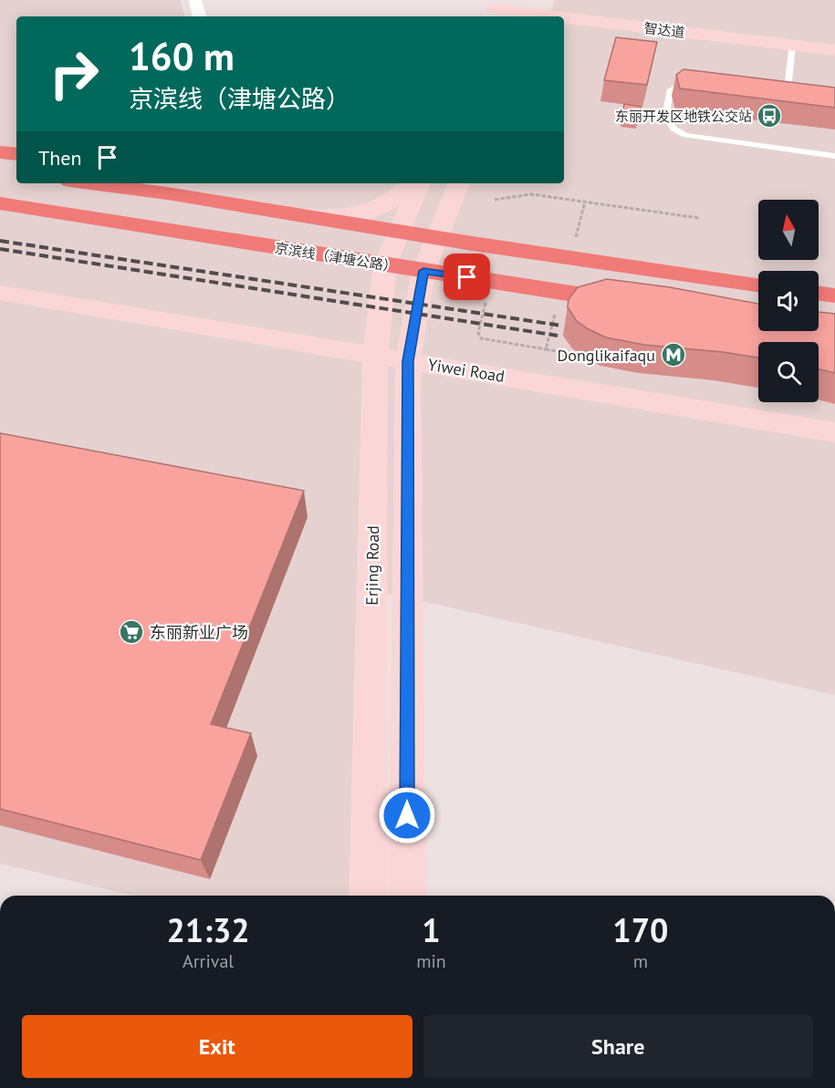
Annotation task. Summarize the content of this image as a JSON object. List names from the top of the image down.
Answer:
{
  "streets": {
    "highway": ["京滨线（津塘公路）"],
    "street": ["智达道", "Yiwei Road", "Erjing Road"]
  },
  "crossings": [
    ["京滨线（津塘公路）", "Erjing Road"],
    ["Yiwei Road", "Erjing Road"]
  ],
  "places": {
    "bus stop": ["东丽开发区地铁公交站"],
    "metro station": ["Donglikaifaqu"],
    "supermarket": ["东丽新业广场"]
  },
  "north": "top",
  "page": {
    "turn": ["160 m", "京滨线（津塘公路）"],
    "then": "Then",
    "eta": [
      "21:32",
      "Arrival",
      "1",
      "min",
      "170",
      "m"
    ],
    "buttons": ["Exit", "Share"]
  }
}
